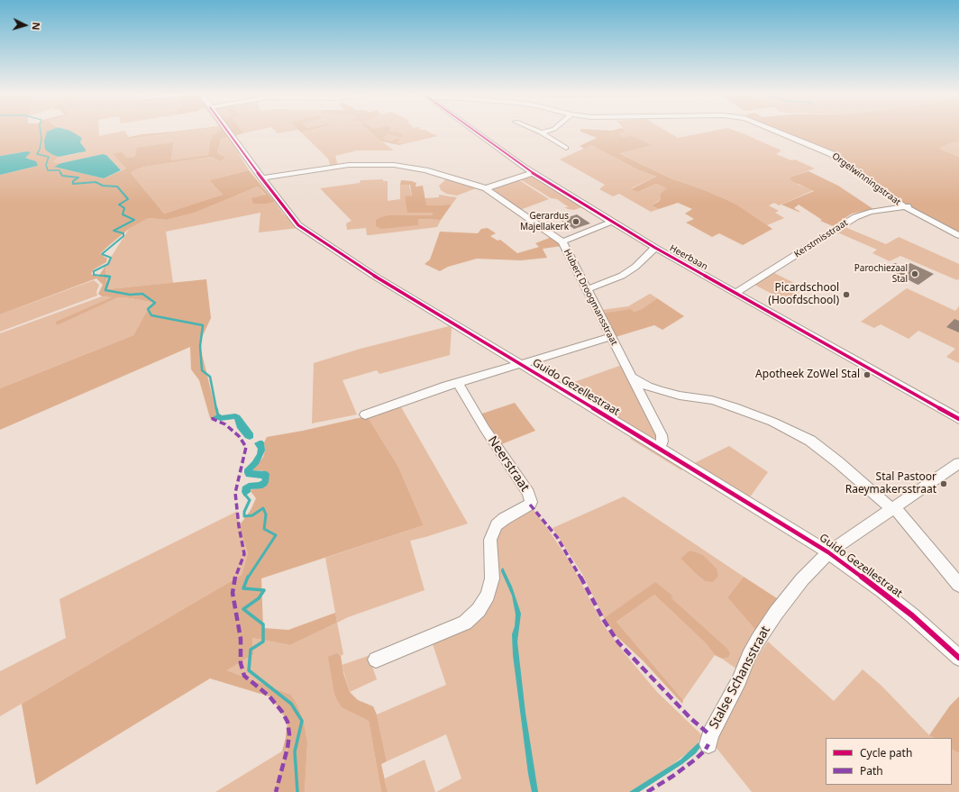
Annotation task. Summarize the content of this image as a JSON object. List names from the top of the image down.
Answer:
{
  "streets": {
    "street": [
      "Orgelwinningstraat",
      "Kerstmisstraat",
      "Heerbaan",
      "Hubert Droogmansstraat",
      "Guido Gezellestraat",
      "Neerstraat",
      "Stalse Schansstraat"
    ]
  },
  "crossings": [
    ["Orgelwinningstraat", "Kerstmisstraat"],
    ["Kerstmisstraat", "Heerbaan"],
    ["Hubert Droogmansstraat", "Guido Gezellestraat"],
    ["Guido Gezellestraat", "Stalse Schansstraat"]
  ],
  "places": [
    "Gerardus Majellakerk",
    "Parochiezaal Stal",
    "Picardschool (Hoofdschool)",
    "Apotheek ZoWel Stal",
    "Stal Pastoor Raeymakersstraat"
  ],
  "legend": ["Cycle path", "Path"],
  "north": "right"
}
